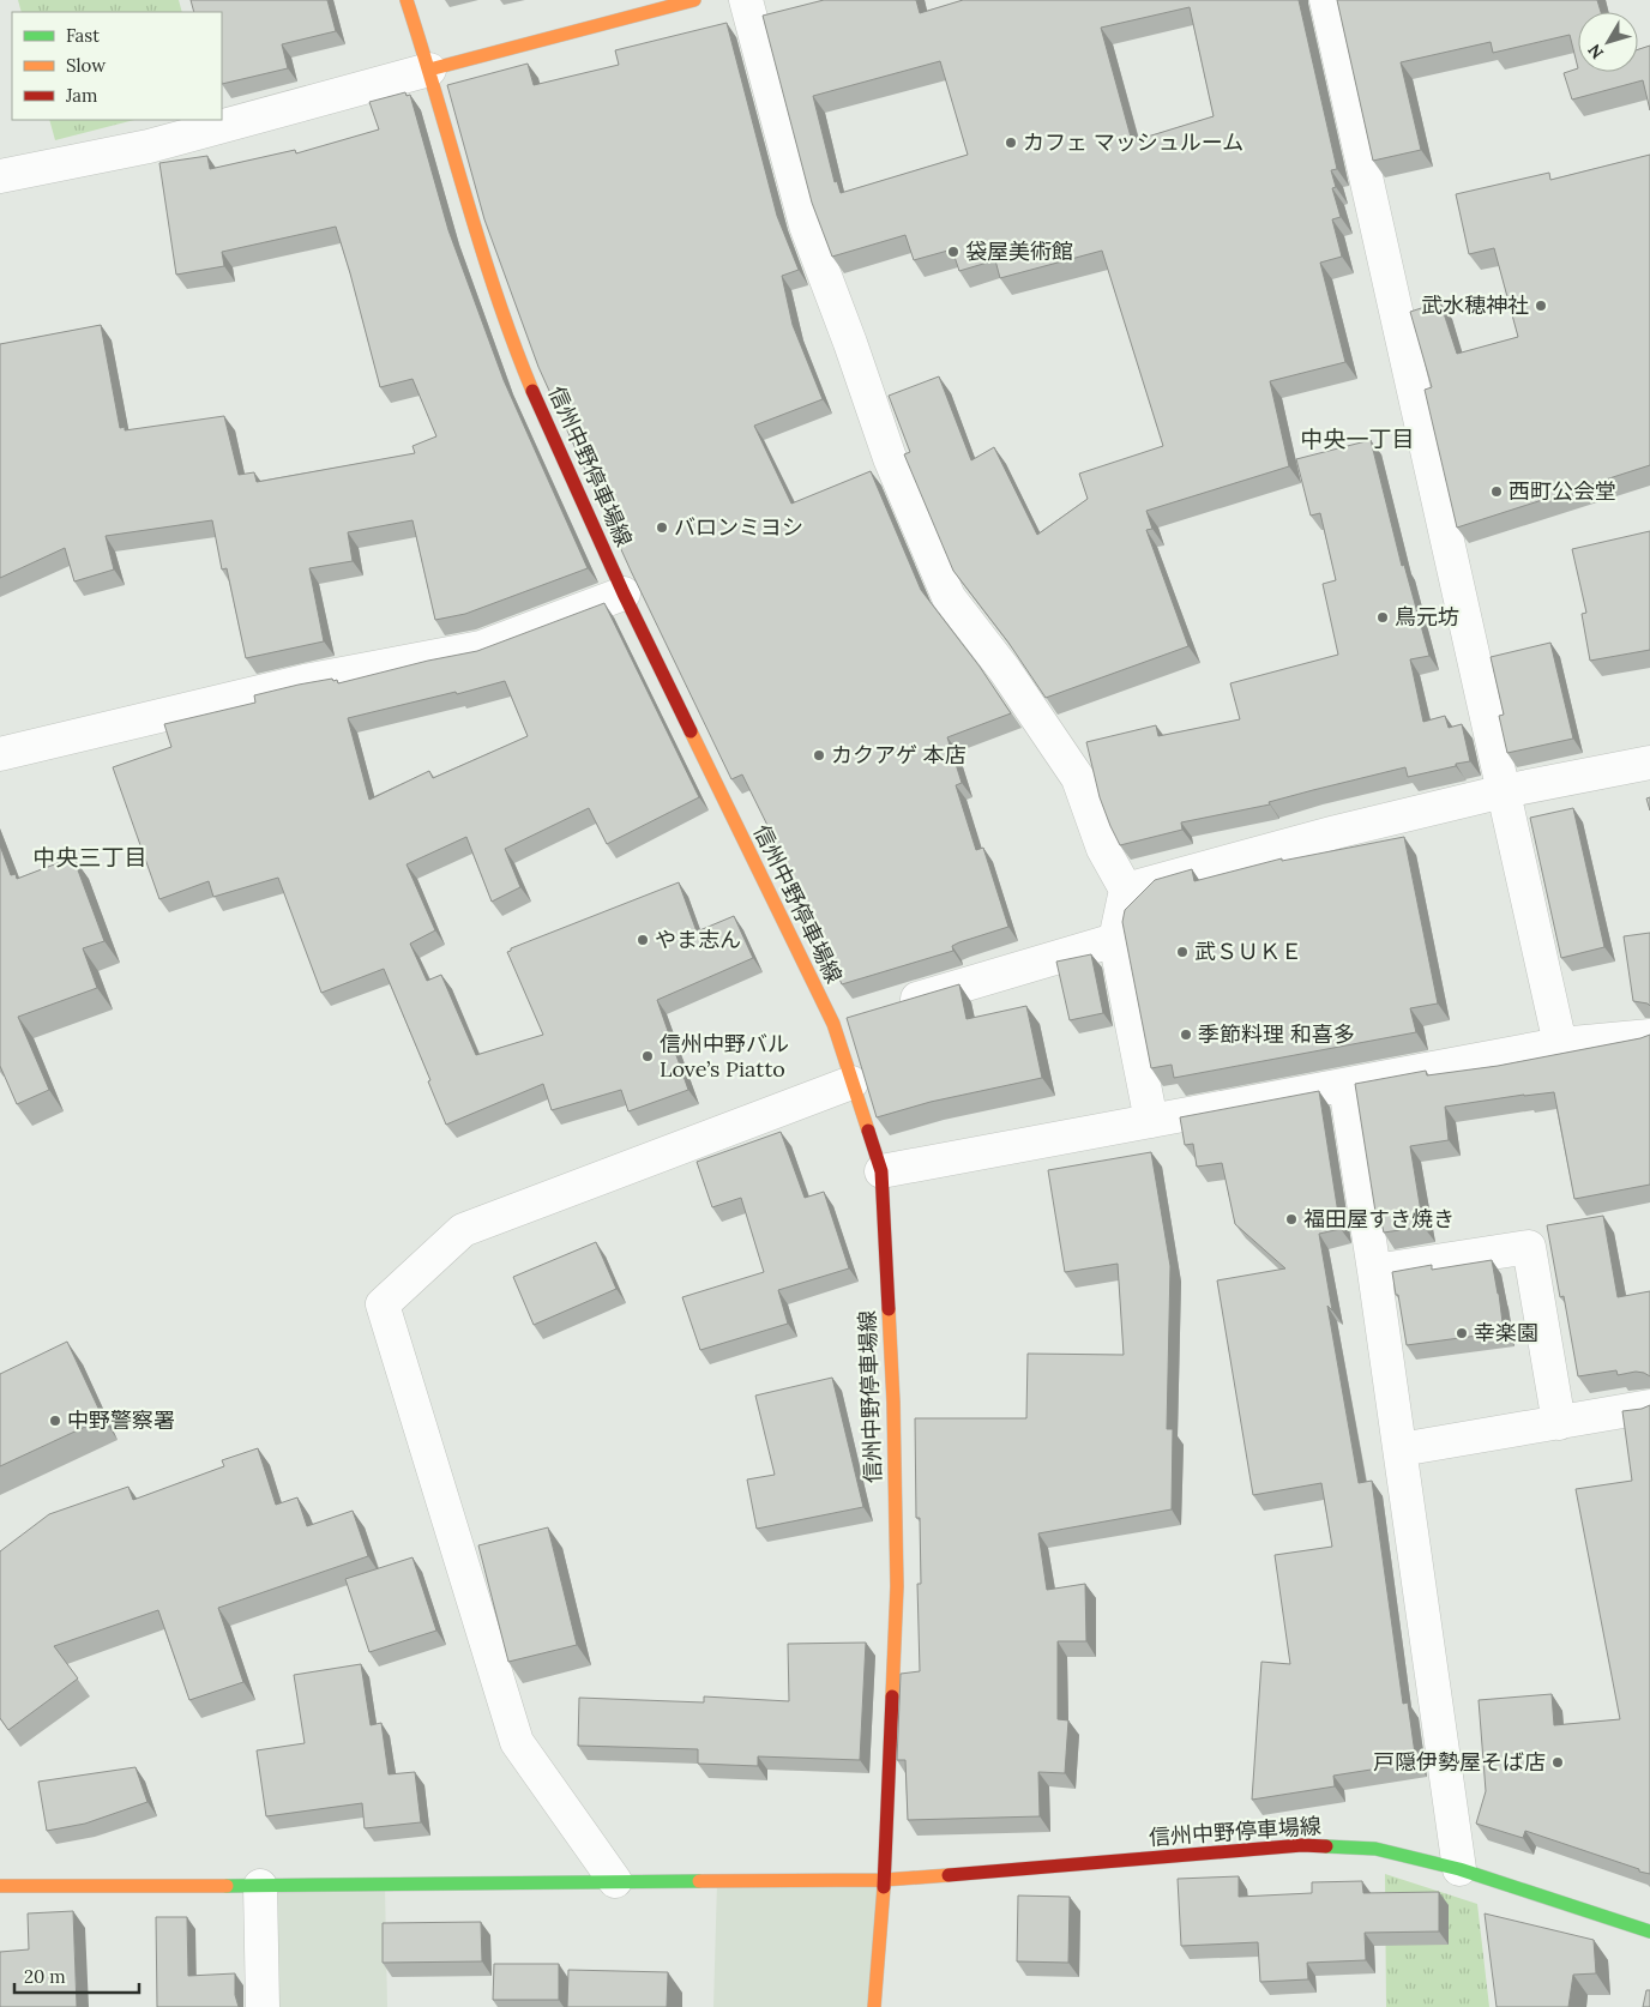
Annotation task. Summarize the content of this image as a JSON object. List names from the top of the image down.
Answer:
{
  "streets": {
    "main road": ["信州中野停車場線"]
  },
  "districts": ["中央一丁目", "中央三丁目"],
  "places": [
    "カフェ マッシュルーム",
    "袋屋美術館",
    "武水穂神社",
    "西町公会堂",
    "バロンミヨシ",
    "鳥元坊",
    "カクアゲ 本店",
    "やま志ん",
    "武ＳＵＫＥ",
    "季節料理 和喜多",
    "信州中野バル Love’s Piatto",
    "福田屋すき焼き",
    "幸楽園",
    "中野警察署",
    "戸隠伊勢屋そば店"
  ],
  "legend": ["Fast", "Slow", "Jam"],
  "scale_bar": "20 m",
  "north": "bottom left"
}
